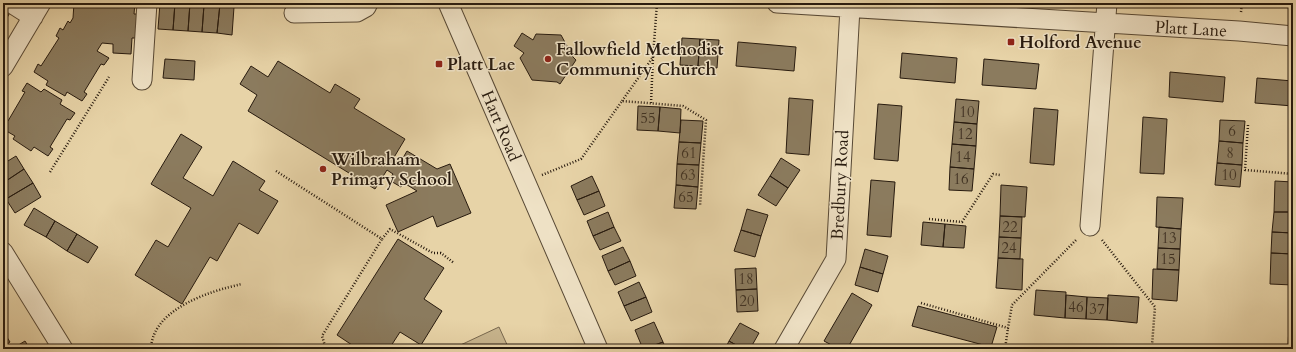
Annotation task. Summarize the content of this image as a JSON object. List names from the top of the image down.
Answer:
{
  "streets": {
    "street": ["Platt Lane", "Hart Road", "Bredbury Road"]
  },
  "crossings": [
    ["Platt Lane", "Bredbury Road"]
  ],
  "places": {
    "transit": ["Holford Avenue", "Platt Lae"],
    "other": ["Fallowfield Methodist Community Church", "Wilbraham Primary School"]
  },
  "house_numbers": [
    "10",
    "55",
    "6",
    "12",
    "61",
    "8",
    "14",
    "63",
    "10",
    "16",
    "65",
    "22",
    "13",
    "24",
    "15",
    "18",
    "20",
    "46",
    "37"
  ]
}
